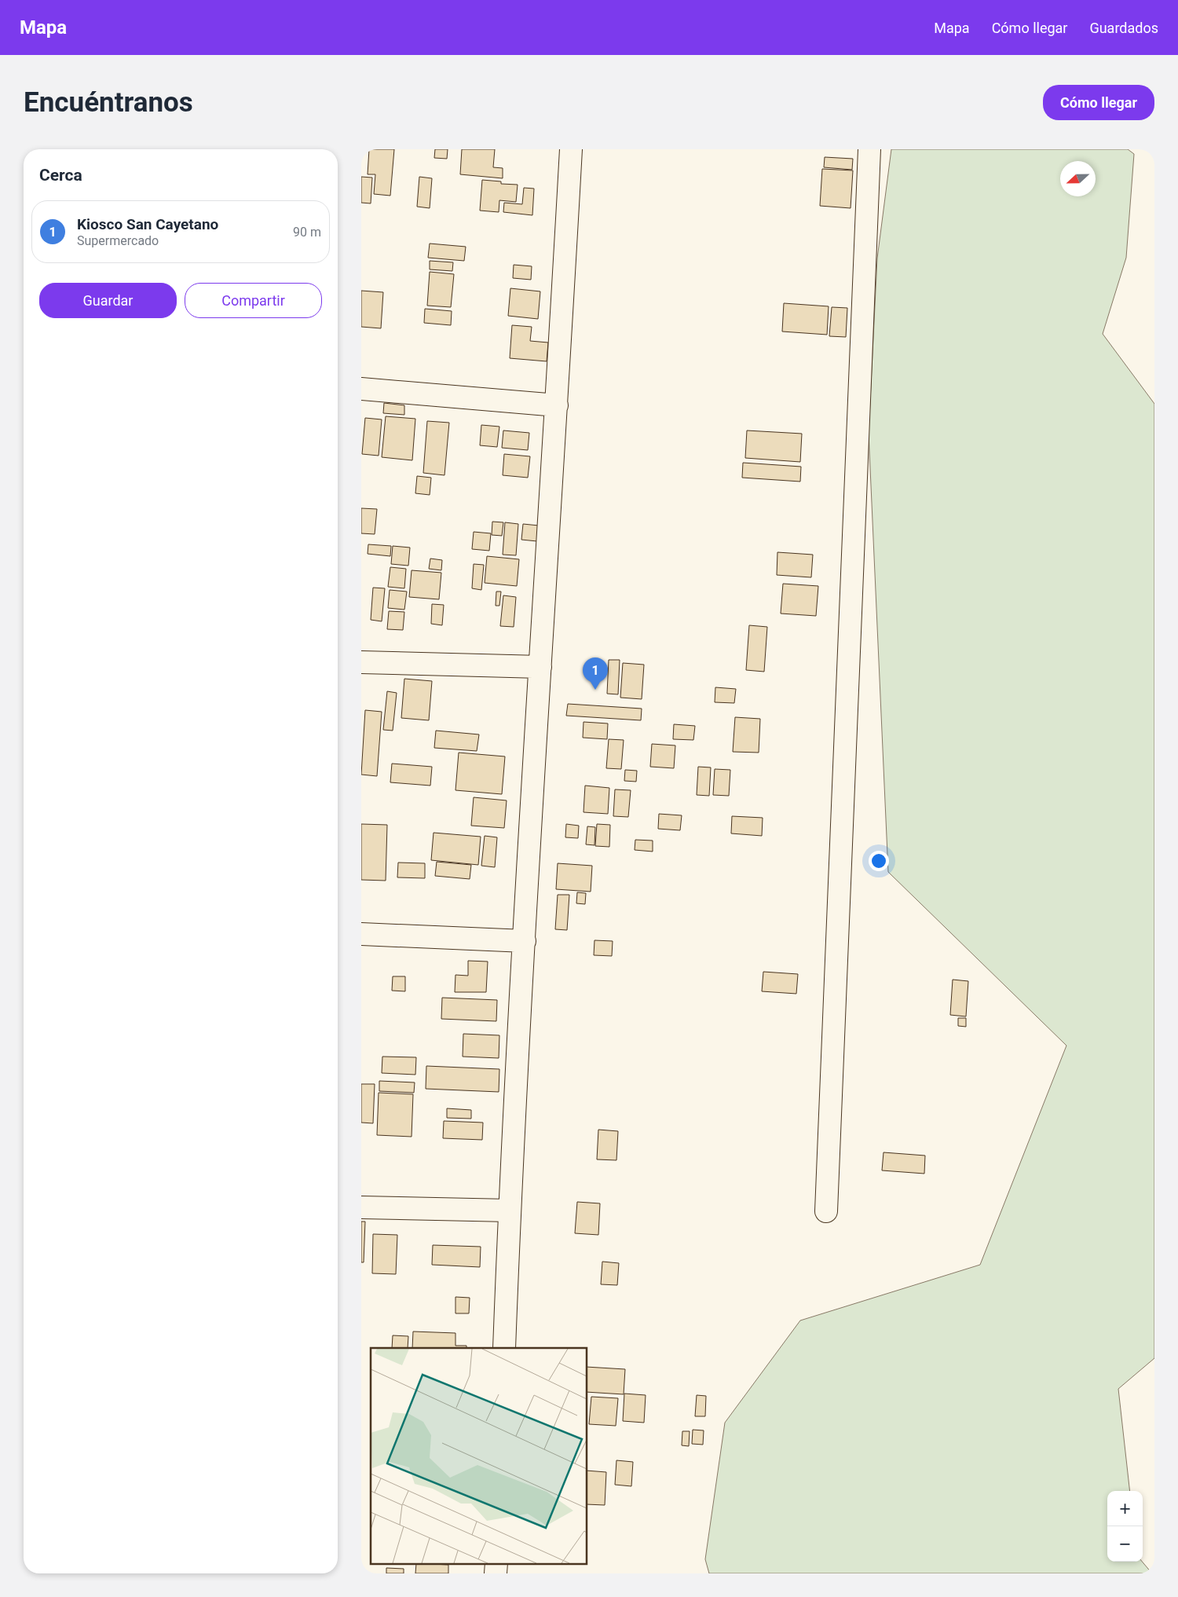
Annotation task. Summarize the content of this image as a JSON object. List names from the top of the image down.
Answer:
{
  "north": "left",
  "page": {
    "header": "Mapa",
    "nav": ["Mapa", "Cómo llegar", "Guardados"],
    "buttons": [
      "Cómo llegar",
      ["Guardar", "Compartir"]
    ],
    "title": "Encuéntranos",
    "heading": "Cerca",
    "list": [
      {
        "mark": "1",
        "name": "Kiosco San Cayetano",
        "note": "Supermercado",
        "value": "90 m"
      }
    ],
    "pins": "1",
    "map_buttons": ["+", "−"]
  }
}
